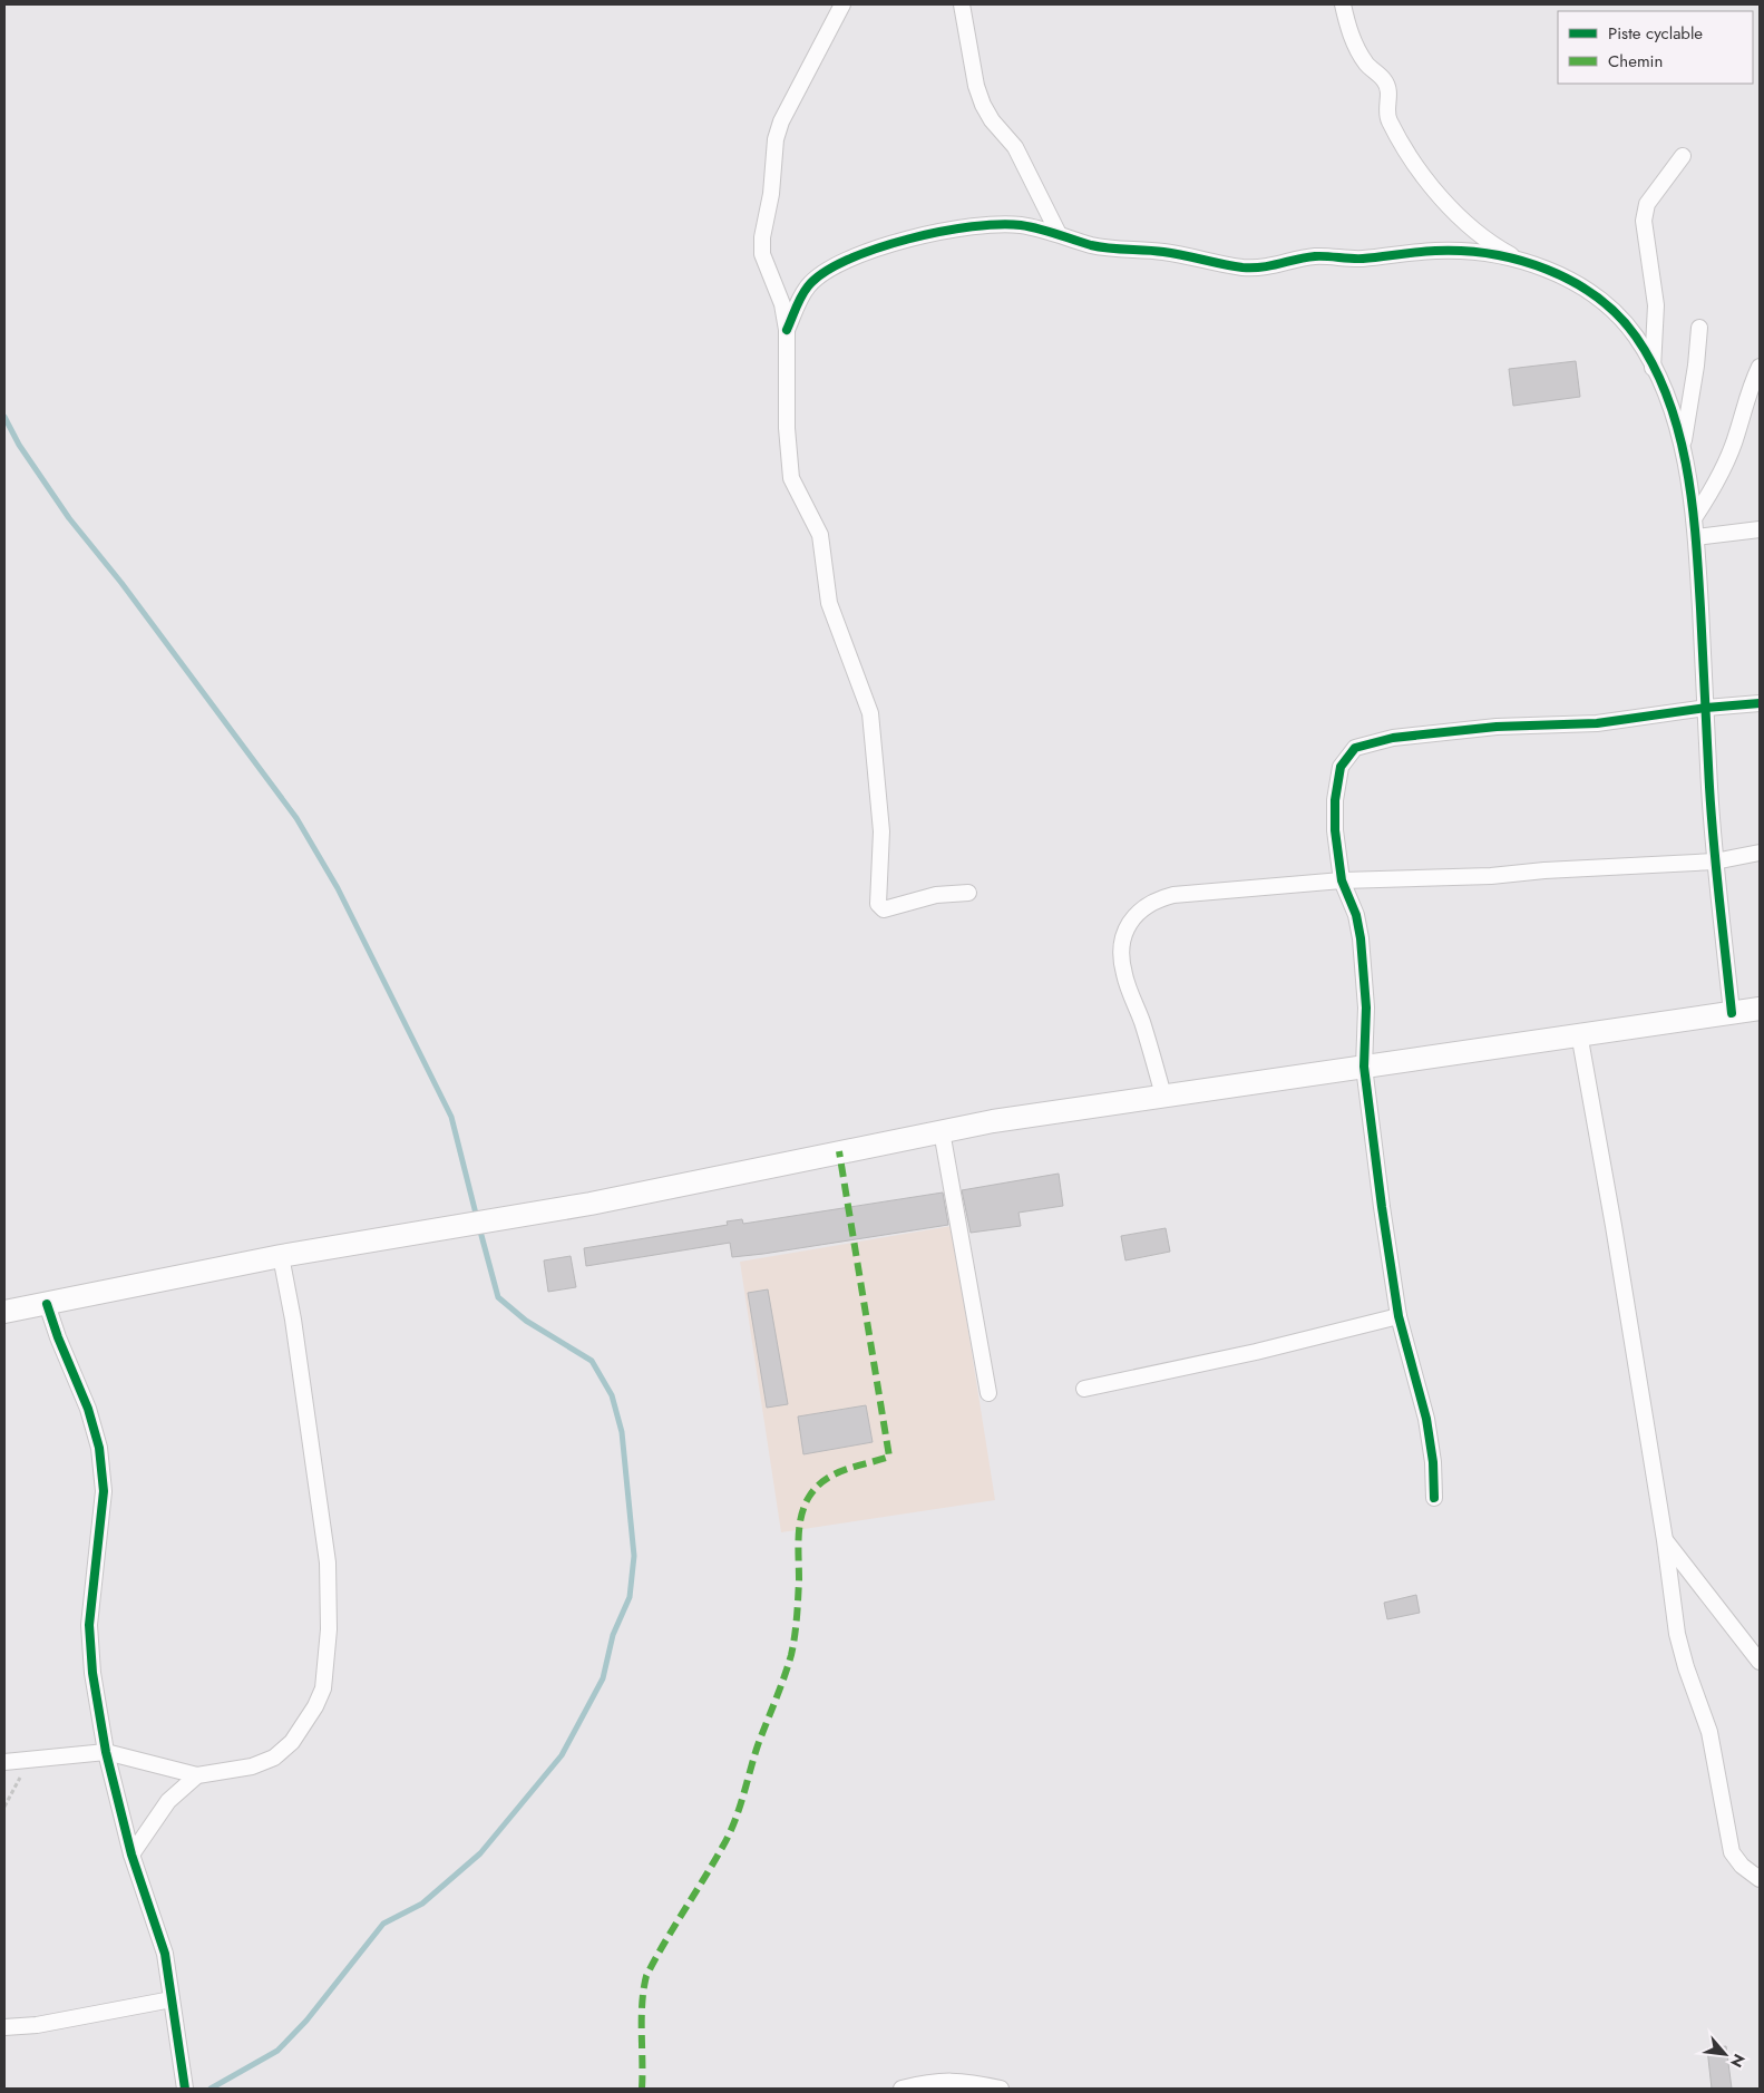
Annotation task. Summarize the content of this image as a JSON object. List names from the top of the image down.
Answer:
{
  "legend": ["Piste cyclable", "Chemin"],
  "north": "bottom right"
}
